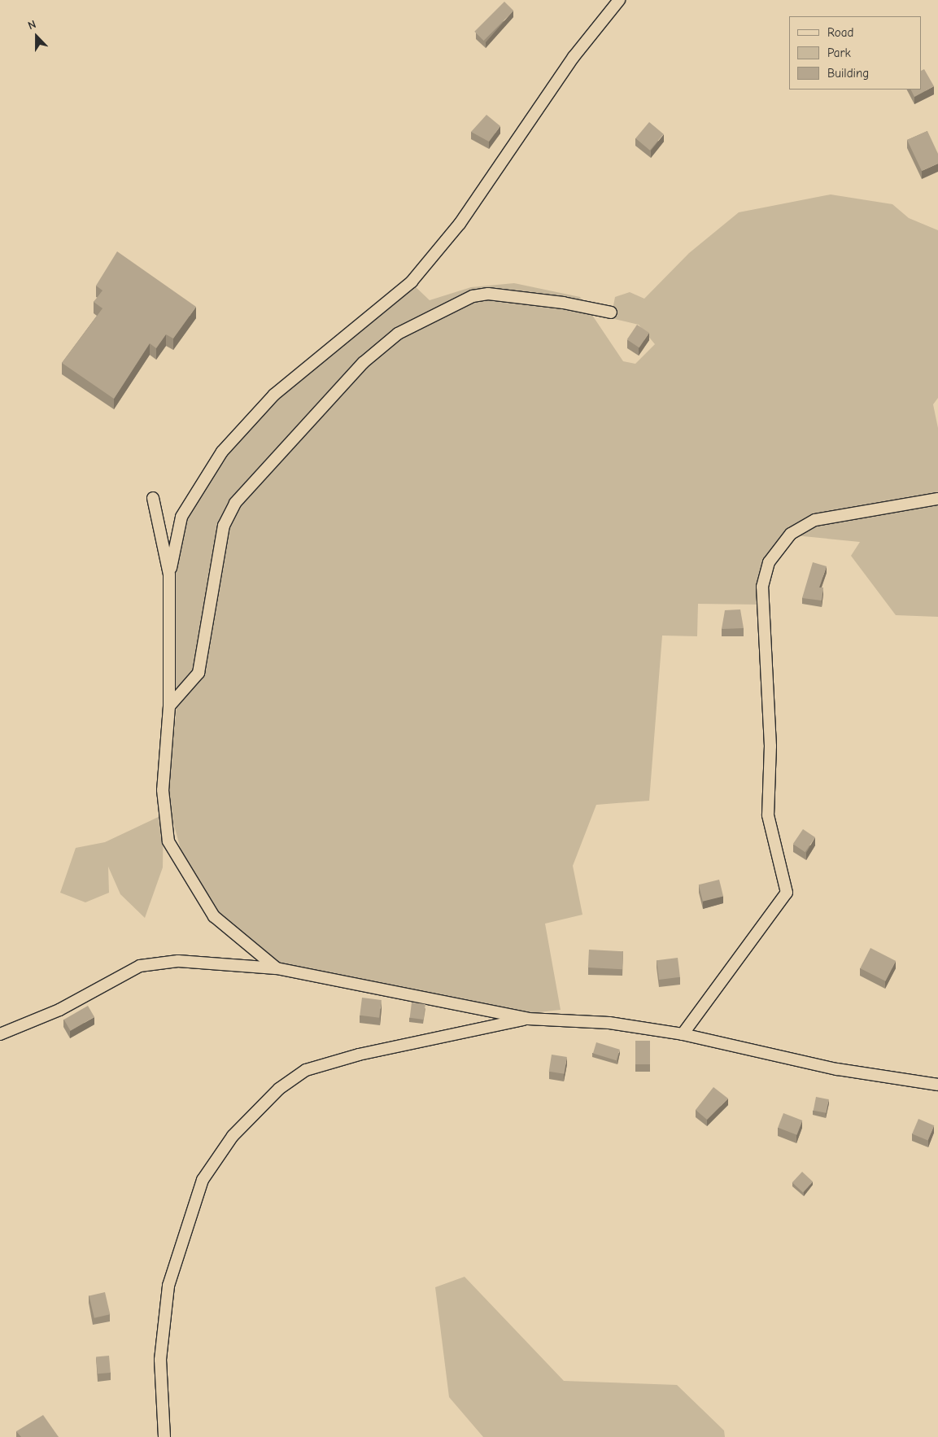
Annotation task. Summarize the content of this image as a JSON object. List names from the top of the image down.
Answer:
{
  "legend": ["Road", "Park", "Building"],
  "north": "top"
}
